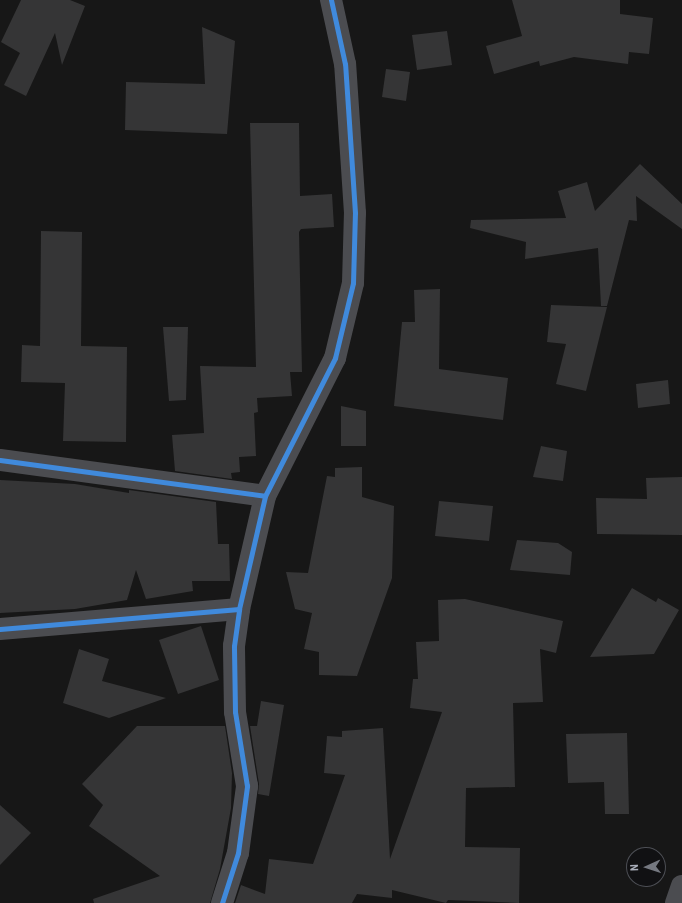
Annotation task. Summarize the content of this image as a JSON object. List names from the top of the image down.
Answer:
{
  "north": "left"
}
